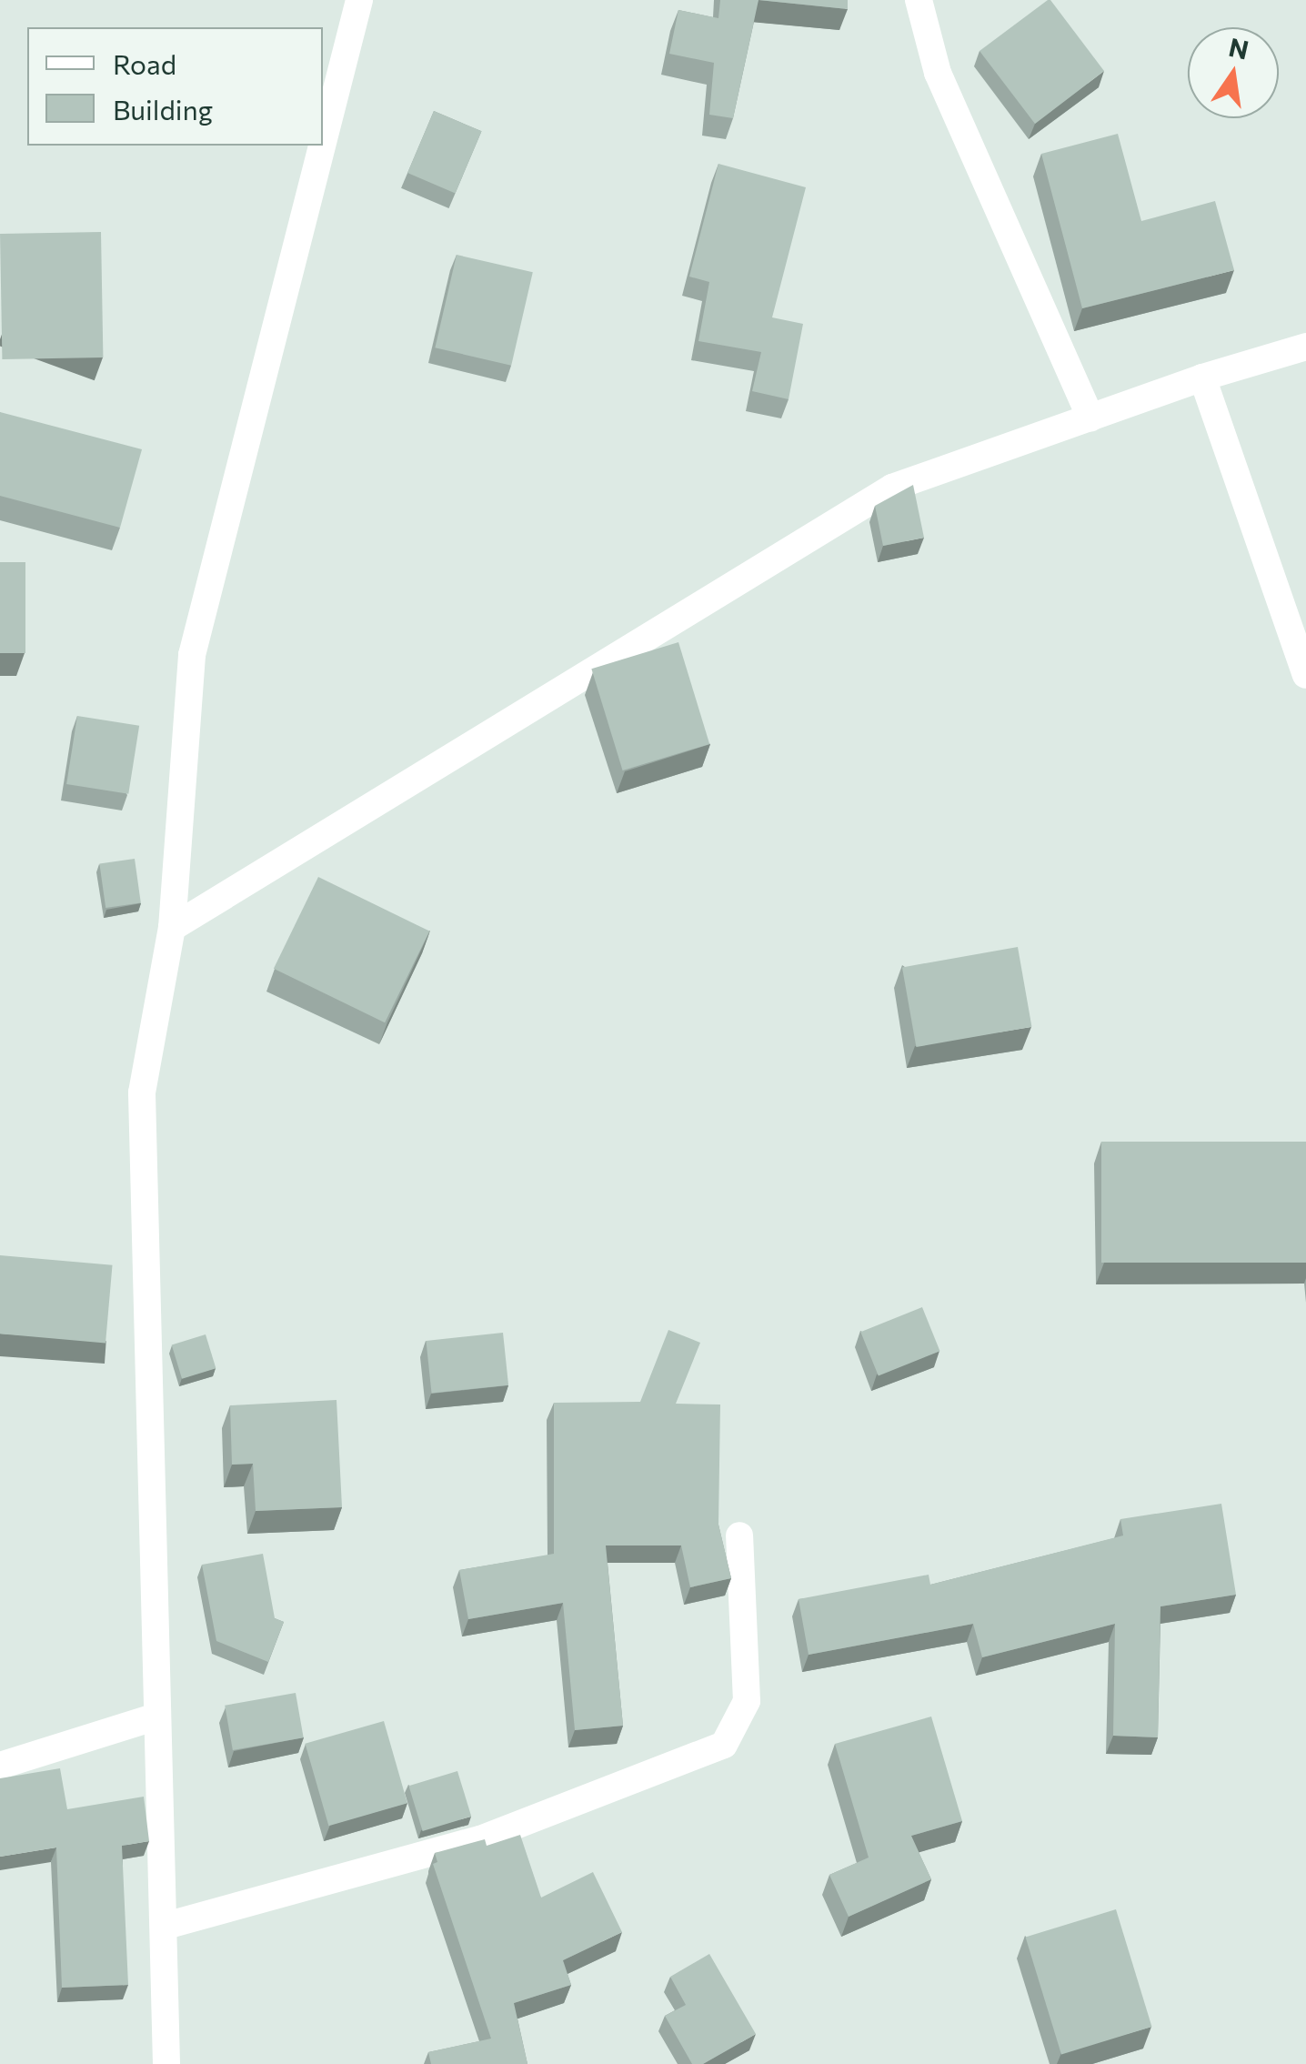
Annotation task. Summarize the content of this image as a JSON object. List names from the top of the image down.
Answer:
{
  "legend": ["Road", "Building"],
  "north": "top"
}
